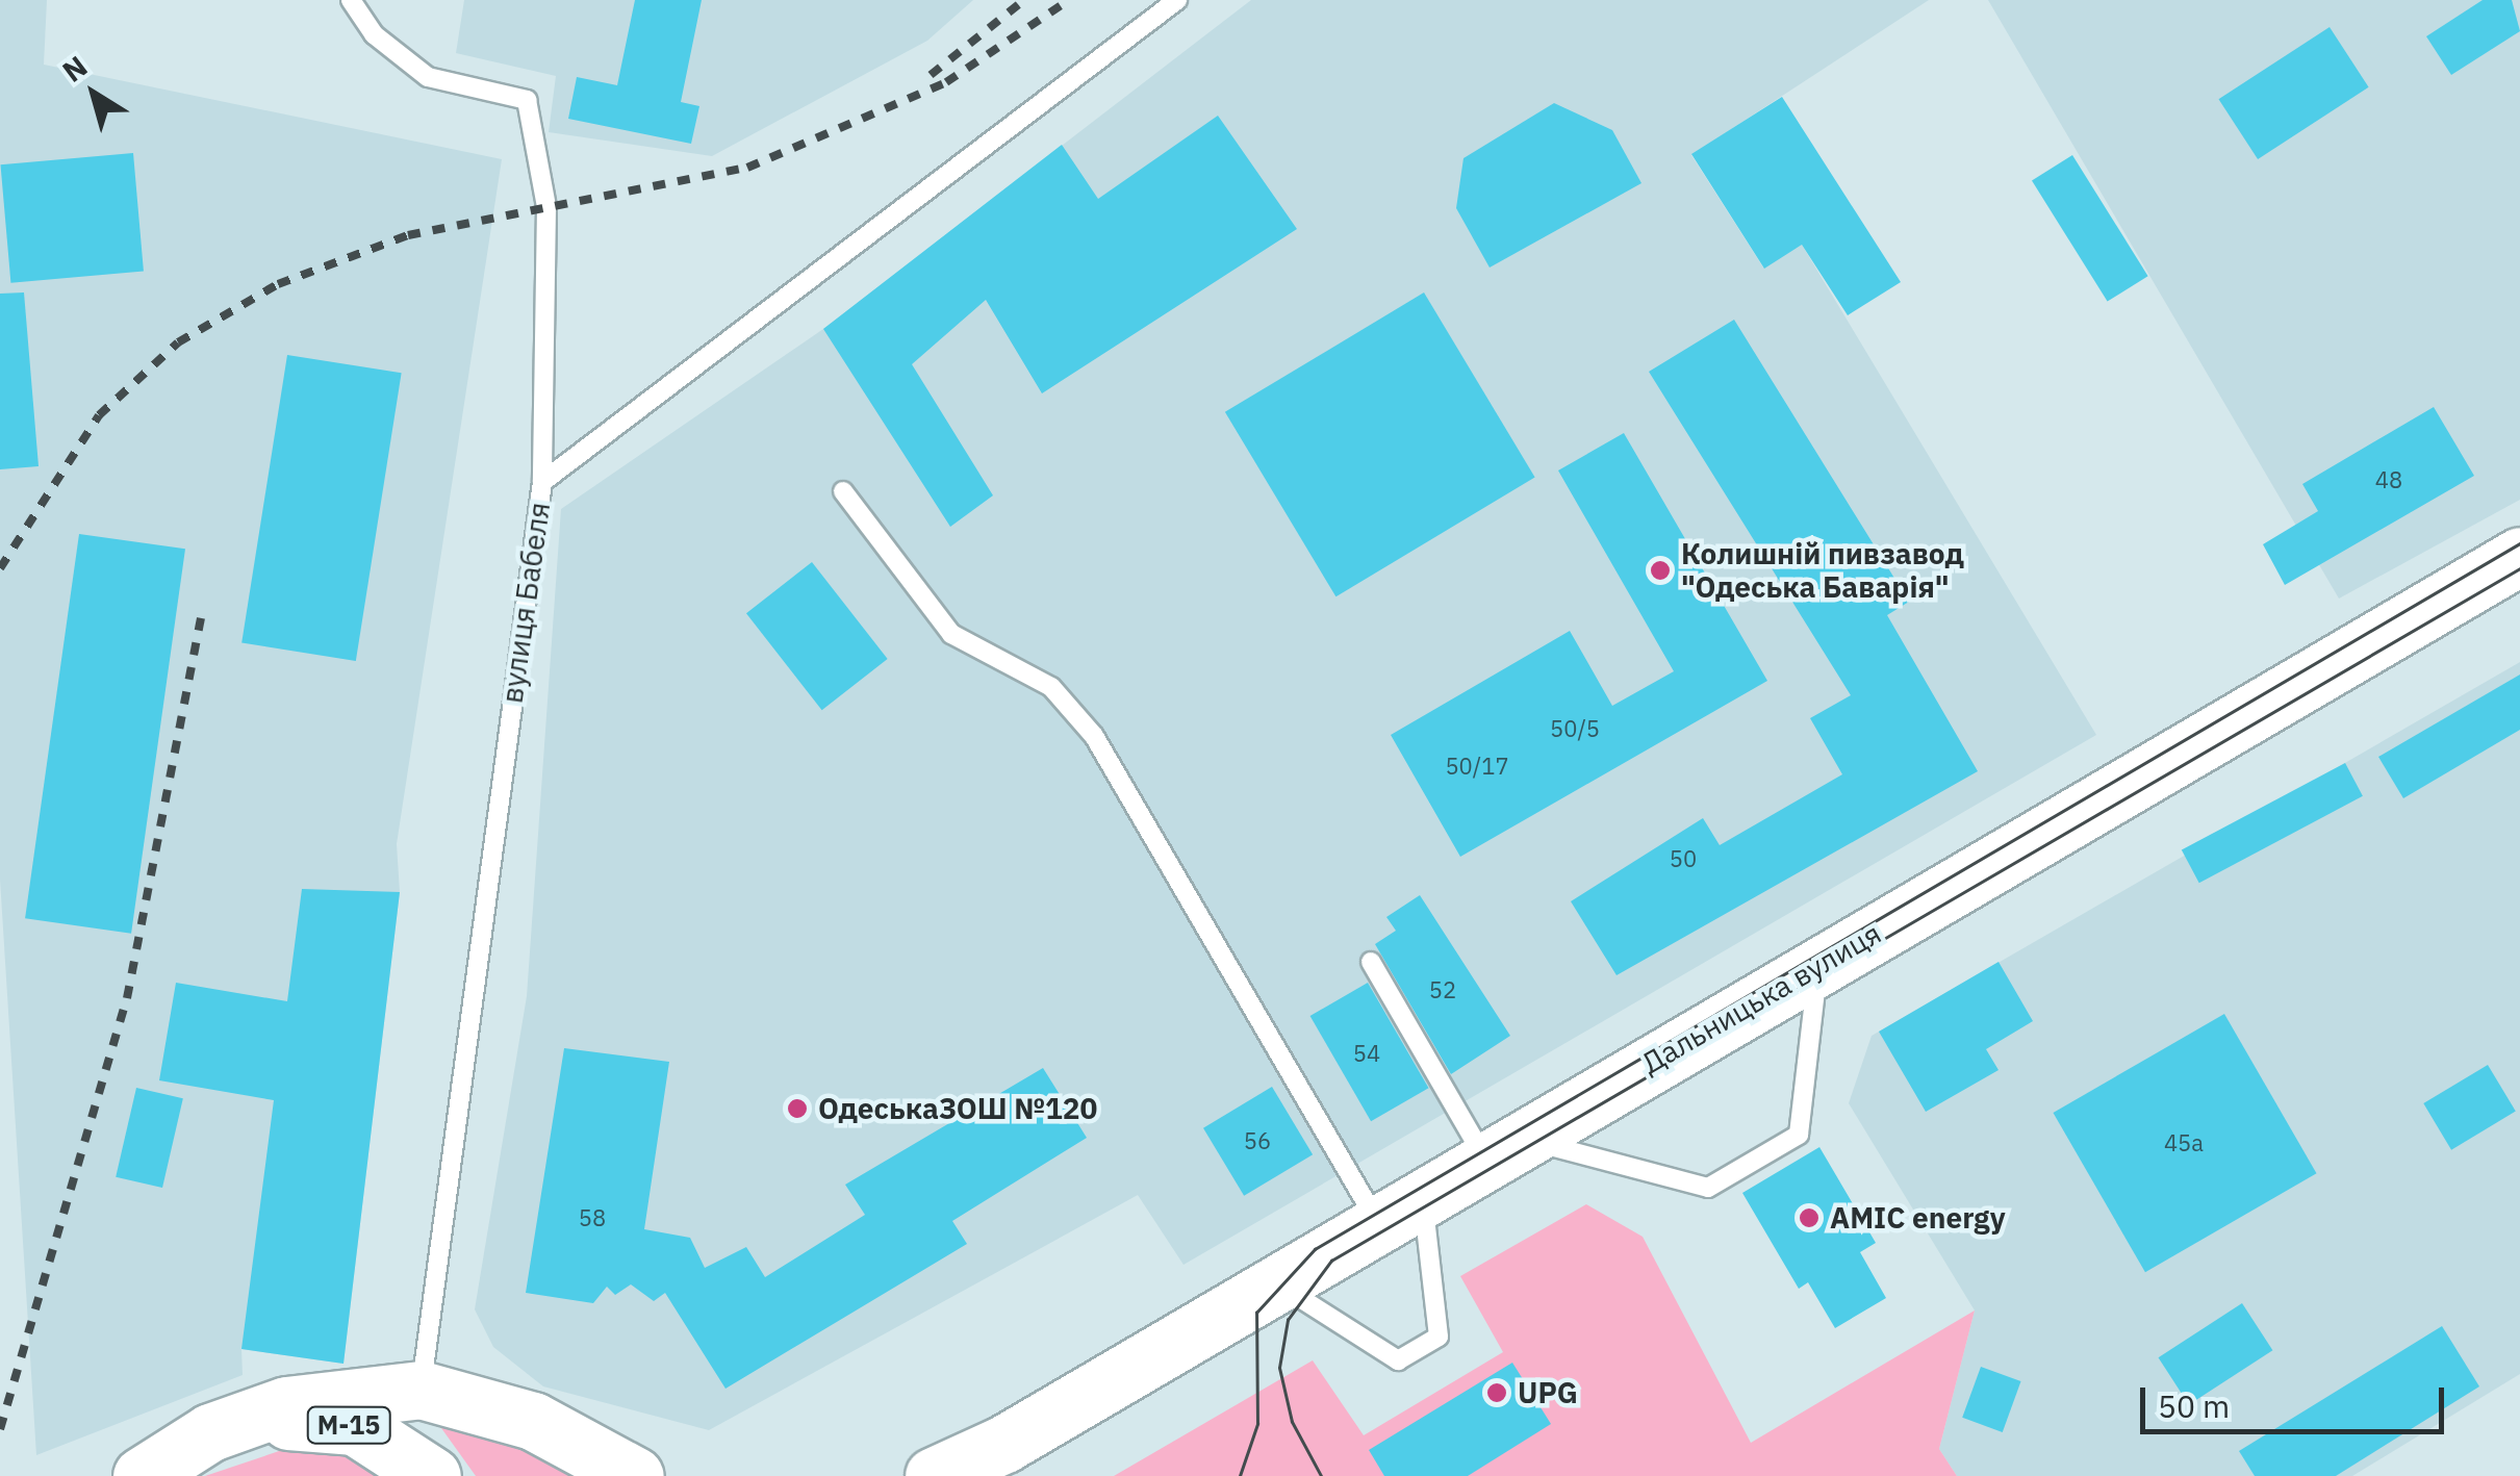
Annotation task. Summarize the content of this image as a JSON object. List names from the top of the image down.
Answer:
{
  "streets": {
    "main road": ["Дальницька вулиця", "М-15"],
    "lane": ["вулиця Бабеля"]
  },
  "places": [
    "Колишній пивзавод \"Одеська Баварія\"",
    "ОдеськаЗОШ №120",
    "AMIC energy",
    "UPG"
  ],
  "house_numbers": [
    "48",
    "50/5",
    "50/17",
    "50",
    "52",
    "54",
    "56",
    "45а",
    "58"
  ],
  "scale_bar": "50 m",
  "north": "top left"
}
